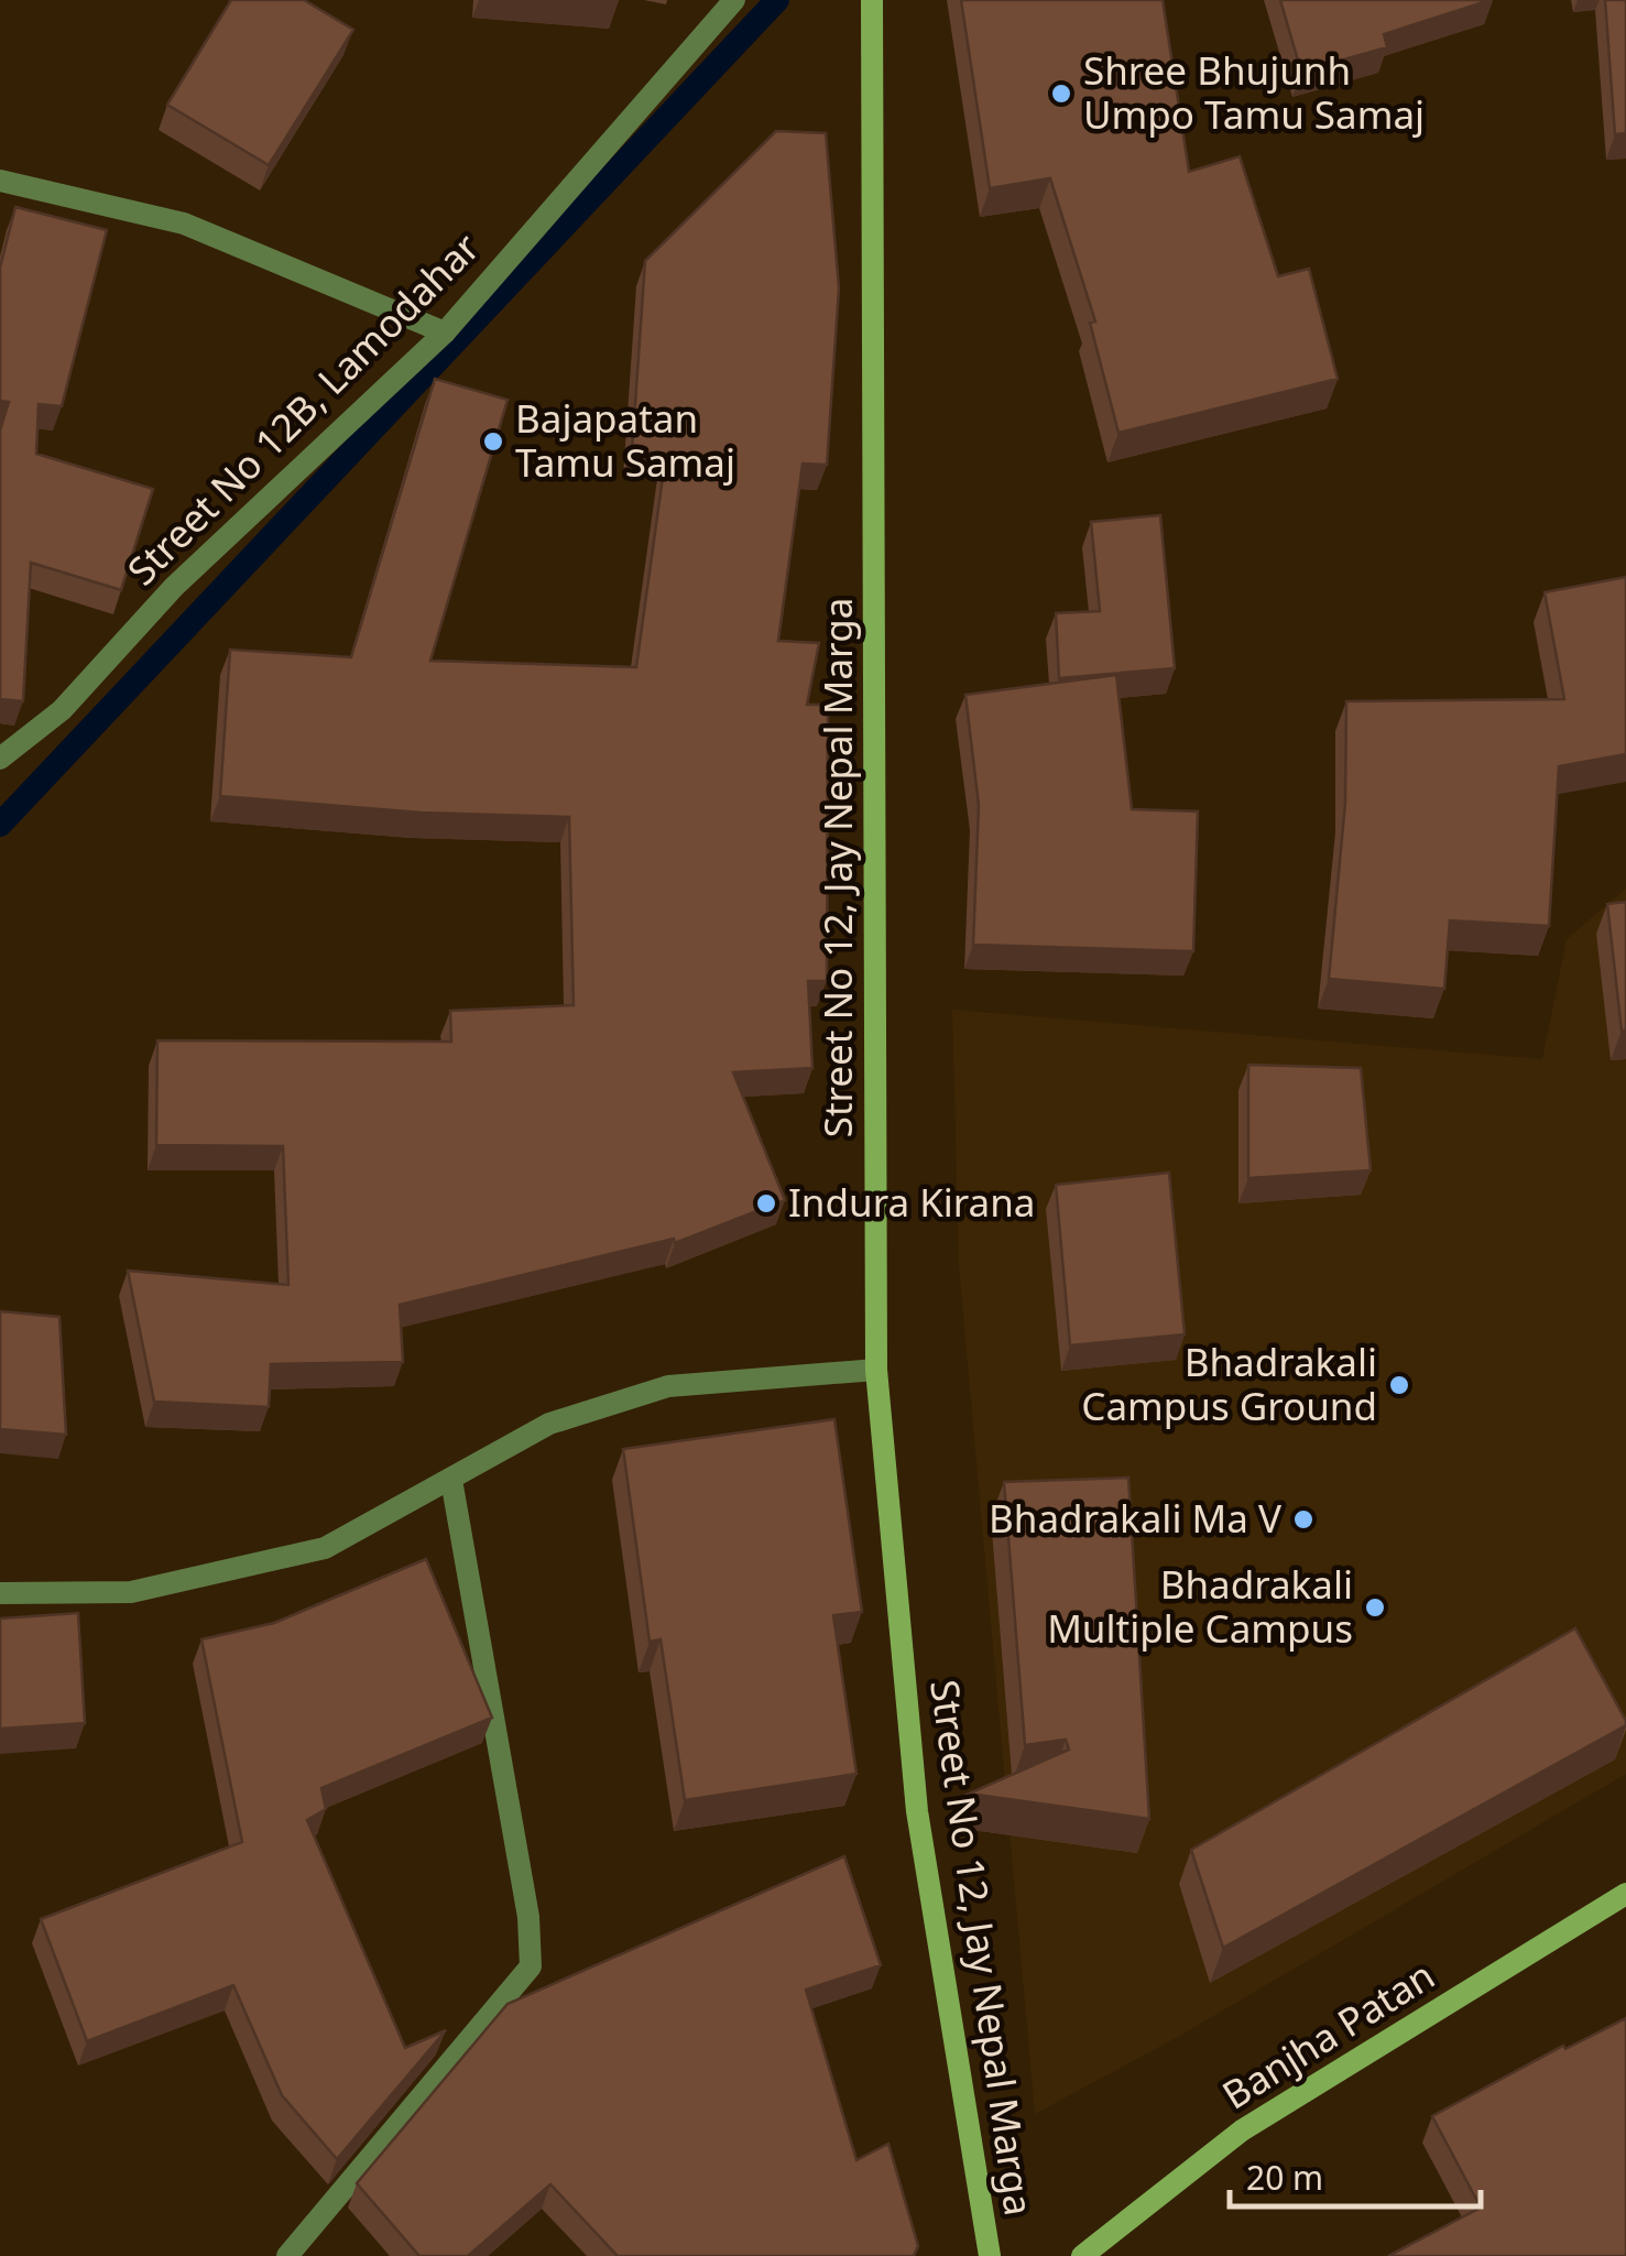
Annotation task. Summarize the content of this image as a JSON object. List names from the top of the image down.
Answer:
{
  "streets": {
    "street": ["Street No 12B, Lamodahar", "Street No 12, Jay Nepal Marga", "Banjha Patan"]
  },
  "places": [
    "Shree Bhujunh Umpo Tamu Samaj",
    "Bajapatan Tamu Samaj",
    "Indura Kirana",
    "Bhadrakali Campus Ground",
    "Bhadrakali Ma V",
    "Bhadrakali Multiple Campus"
  ],
  "scale_bar": "20 m"
}
